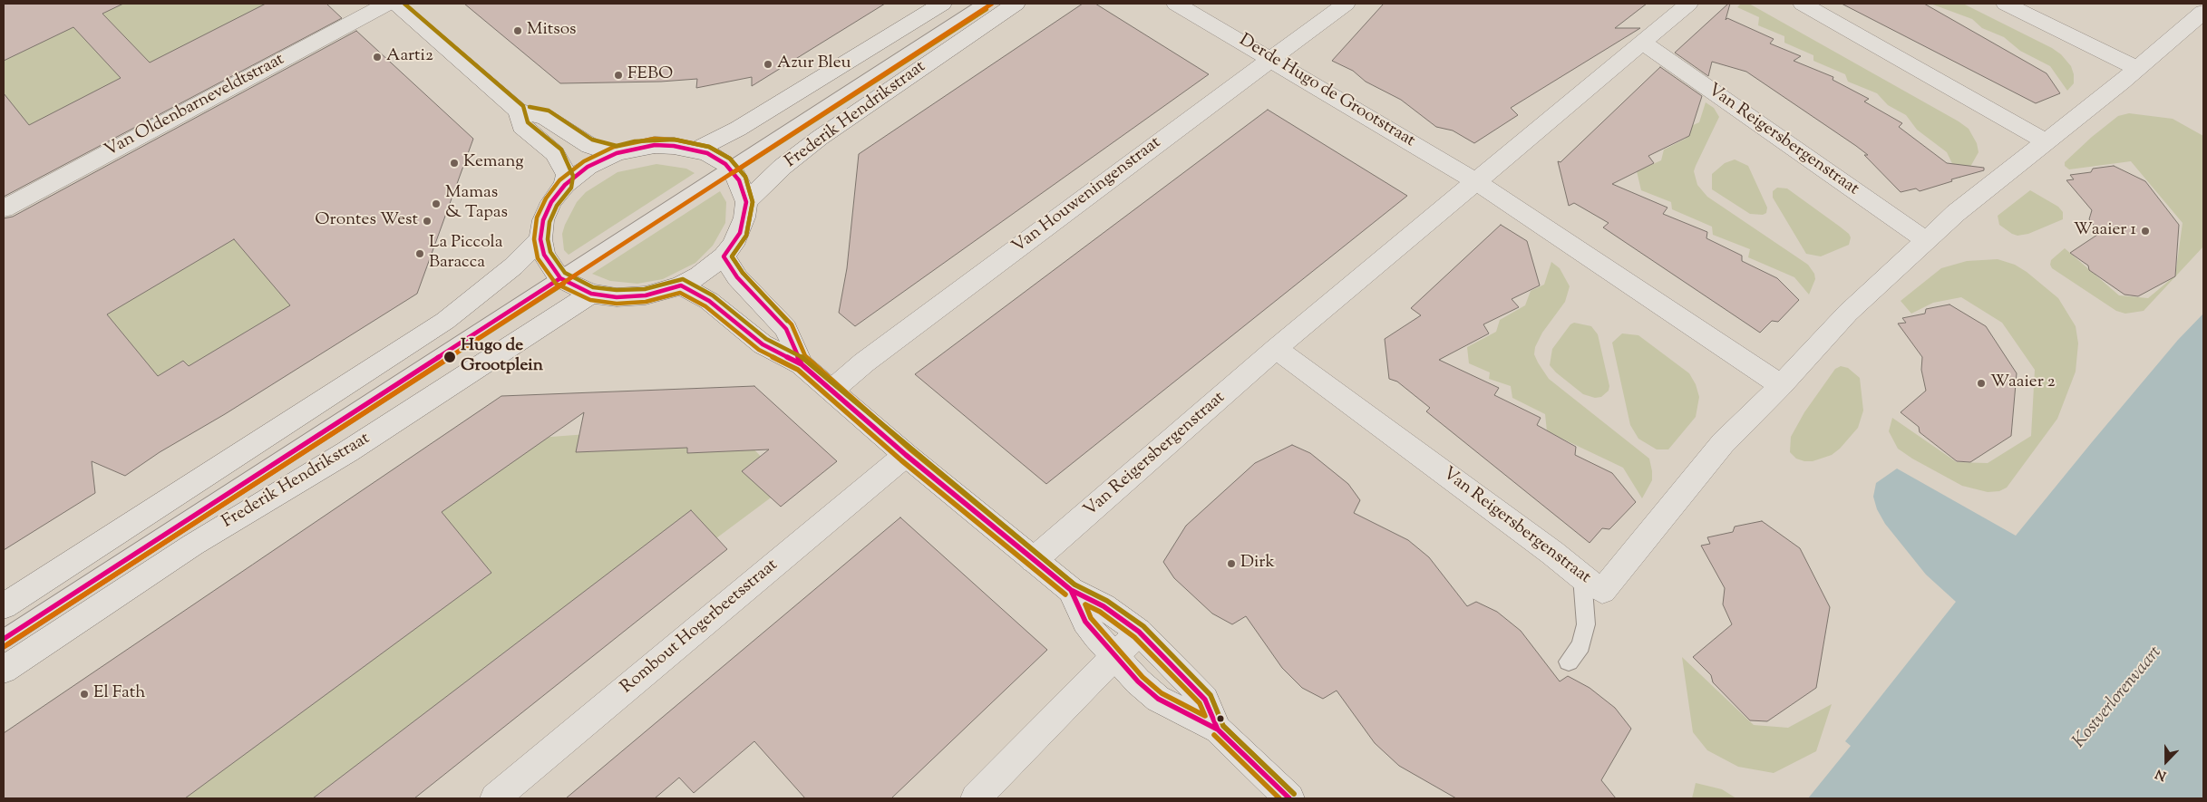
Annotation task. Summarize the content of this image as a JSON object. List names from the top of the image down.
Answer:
{
  "streets": {
    "street": [
      "Derde Hugo de Grootstraat",
      "Van Oldenbarneveldtstraat",
      "Frederik Hendrikstraat",
      "Van Reigersbergenstraat",
      "Van Houweningenstraat",
      "Rombout Hogerbeetsstraat"
    ]
  },
  "crossings": [
    ["Derde Hugo de Grootstraat", "Van Reigersbergenstraat"],
    ["Derde Hugo de Grootstraat", "Van Houweningenstraat"]
  ],
  "water": ["Kostverlorenvaart"],
  "places": [
    "Mitsos",
    "Aarti2",
    "Azur Bleu",
    "FEBO",
    "Kemang",
    "Mamas & Tapas",
    "Orontes West",
    "Waaier 1",
    "La Piccola Baracca",
    "Hugo de Grootplein",
    "Waaier 2",
    "Dirk",
    "El Fath"
  ],
  "north": "bottom"
}
